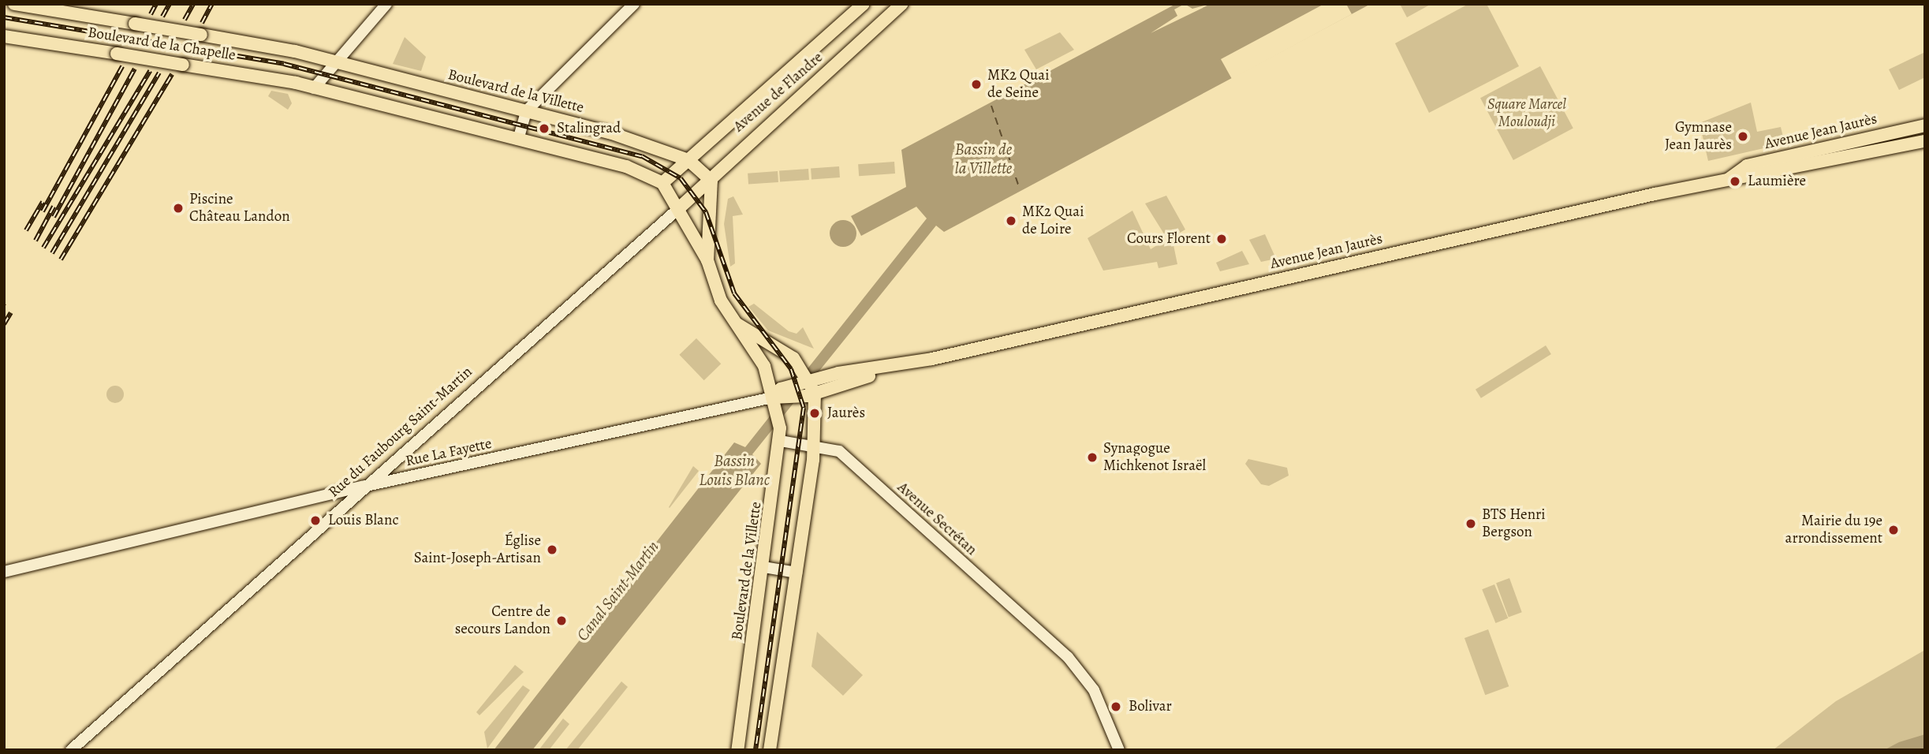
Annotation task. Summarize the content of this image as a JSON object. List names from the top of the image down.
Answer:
{
  "streets": {
    "main road": [
      "Boulevard de la Chapelle",
      "Boulevard de la Villette",
      "Avenue de Flandre",
      "Avenue Jean Jaurès",
      "Rue du Faubourg Saint-Martin",
      "Rue La Fayette",
      "Avenue Secrétan"
    ]
  },
  "crossings": [
    ["Boulevard de la Chapelle", "Boulevard de la Villette"],
    ["Boulevard de la Villette", "Avenue de Flandre"],
    ["Boulevard de la Villette", "Avenue Jean Jaurès"],
    ["Boulevard de la Villette", "Rue du Faubourg Saint-Martin"],
    ["Boulevard de la Villette", "Rue La Fayette"],
    ["Boulevard de la Villette", "Avenue Secrétan"],
    ["Avenue de Flandre", "Rue du Faubourg Saint-Martin"],
    ["Avenue Jean Jaurès", "Rue La Fayette"],
    ["Rue du Faubourg Saint-Martin", "Rue La Fayette"]
  ],
  "water": ["Bassin de la Villette", "Bassin Louis Blanc", "Canal Saint-Martin"],
  "parks": ["Square Marcel Mouloudji"],
  "places": [
    "MK2 Quai de Seine",
    "Stalingrad",
    "Gymnase Jean Jaurès",
    "Laumière",
    "Piscine Château Landon",
    "MK2 Quai de Loire",
    "Cours Florent",
    "Jaurès",
    "Synagogue Michkenot Israël",
    "Louis Blanc",
    "BTS Henri Bergson",
    "Mairie du 19e arrondissement",
    "Église Saint-Joseph-Artisan",
    "Centre de secours Landon",
    "Bolivar"
  ]
}
